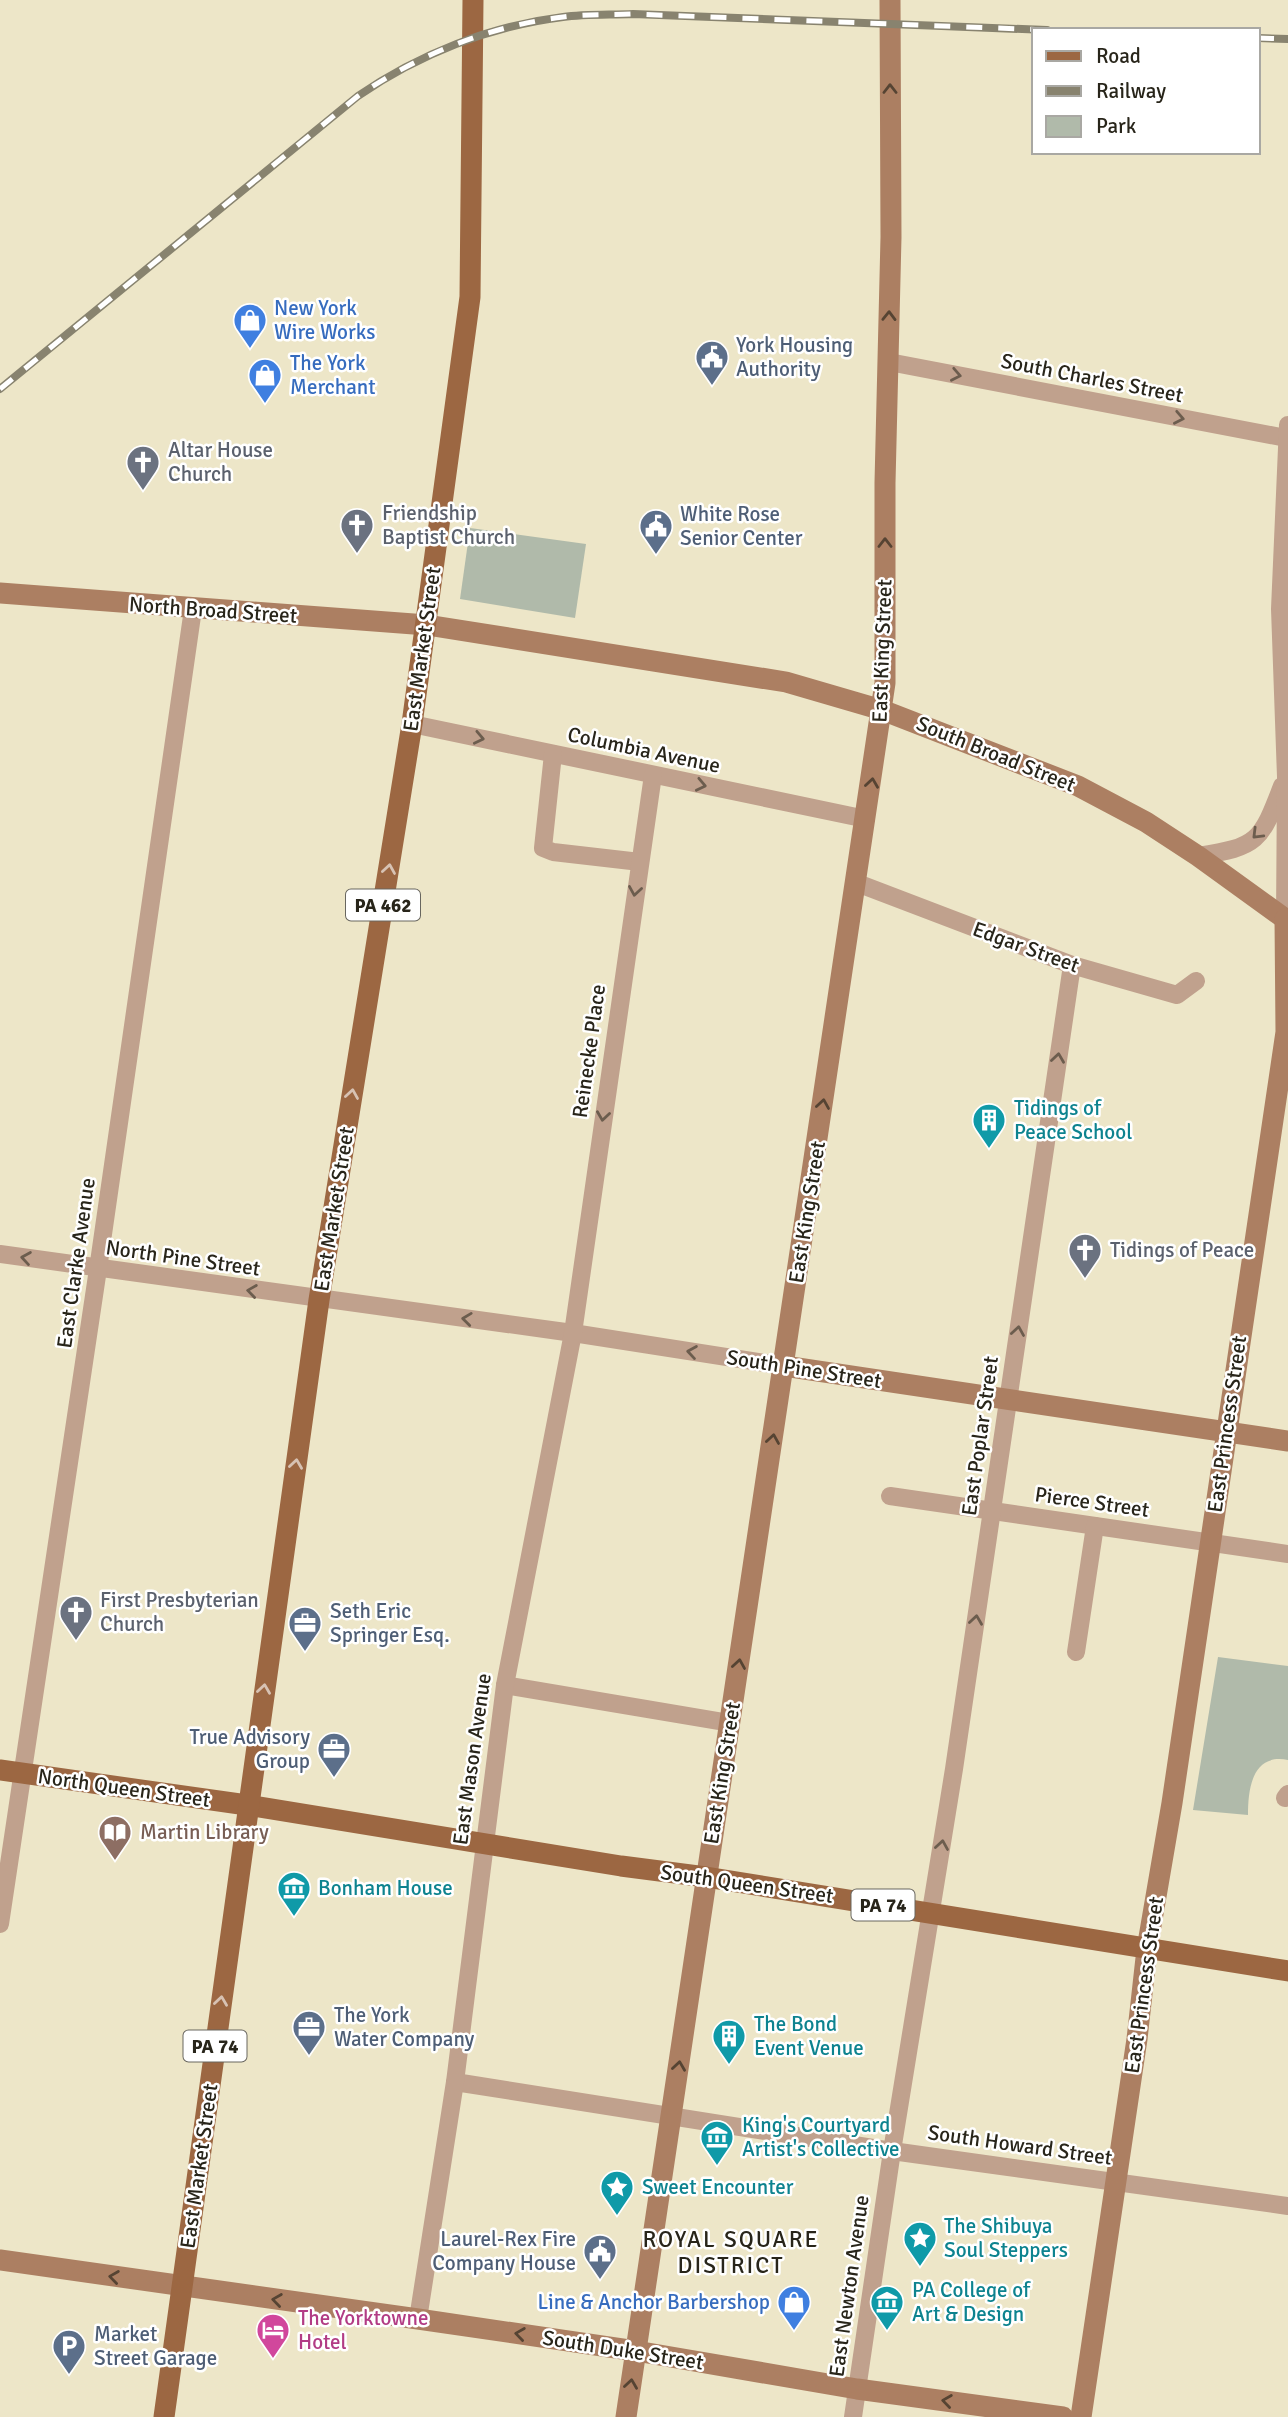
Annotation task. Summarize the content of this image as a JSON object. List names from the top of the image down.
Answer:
{
  "streets": {
    "main road": [
      "East Market Street",
      "PA 462",
      "North Queen Street",
      "South Queen Street",
      "PA 74"
    ],
    "street": [
      "South Charles Street",
      "North Broad Street",
      "East King Street",
      "Columbia Avenue",
      "South Broad Street",
      "Edgar Street",
      "Reinecke Place",
      "North Pine Street",
      "East Clarke Avenue",
      "South Pine Street",
      "East Princess Street",
      "East Poplar Street",
      "Pierce Street",
      "East Mason Avenue",
      "South Howard Street",
      "East Newton Avenue",
      "South Duke Street"
    ]
  },
  "crossings": [
    ["South Charles Street", "East King Street"],
    ["South Charles Street", "East Princess Street"],
    ["North Broad Street", "East Market Street"],
    ["North Broad Street", "South Broad Street"],
    ["North Broad Street", "East Clarke Avenue"],
    ["East Market Street", "Columbia Avenue"],
    ["East Market Street", "South Broad Street"],
    ["East Market Street", "North Pine Street"],
    ["East Market Street", "South Pine Street"],
    ["East Market Street", "North Queen Street"],
    ["East Market Street", "South Queen Street"],
    ["East Market Street", "South Duke Street"],
    ["East King Street", "Columbia Avenue"],
    ["East King Street", "South Broad Street"],
    ["East King Street", "Edgar Street"],
    ["East King Street", "South Pine Street"],
    ["East King Street", "South Queen Street"],
    ["East King Street", "South Howard Street"],
    ["East King Street", "South Duke Street"],
    ["Columbia Avenue", "Reinecke Place"],
    ["South Broad Street", "East Princess Street"],
    ["Edgar Street", "East Poplar Street"],
    ["Reinecke Place", "South Pine Street"],
    ["Reinecke Place", "East Mason Avenue"],
    ["North Pine Street", "East Clarke Avenue"],
    ["North Pine Street", "South Pine Street"],
    ["East Clarke Avenue", "North Queen Street"],
    ["South Pine Street", "East Princess Street"],
    ["South Pine Street", "East Poplar Street"],
    ["South Pine Street", "East Mason Avenue"],
    ["East Princess Street", "Pierce Street"],
    ["East Princess Street", "South Queen Street"],
    ["East Princess Street", "South Howard Street"],
    ["East Poplar Street", "Pierce Street"],
    ["East Poplar Street", "South Queen Street"],
    ["East Poplar Street", "East Newton Avenue"],
    ["East Mason Avenue", "South Queen Street"],
    ["East Mason Avenue", "South Howard Street"],
    ["East Mason Avenue", "South Duke Street"],
    ["North Queen Street", "South Queen Street"],
    ["South Queen Street", "East Newton Avenue"],
    ["South Howard Street", "East Newton Avenue"],
    ["East Newton Avenue", "South Duke Street"]
  ],
  "one_way": [
    "South Charles Street",
    "East Market Street",
    "East King Street",
    "Columbia Avenue",
    "Reinecke Place",
    "North Pine Street",
    "South Pine Street",
    "East Poplar Street",
    "South Duke Street"
  ],
  "districts": ["ROYAL SQUARE DISTRICT"],
  "places": {
    "shop": ["New York Wire Works", "The York Merchant", "Line & Anchor Barbershop"],
    "public building": ["York Housing Authority", "White Rose Senior Center", "Laurel-Rex Fire Company House"],
    "church": [
      "Altar House Church",
      "Friendship Baptist Church",
      "Tidings of Peace",
      "First Presbyterian Church"
    ],
    "building": ["Tidings of Peace School", "The Bond Event Venue"],
    "office": ["Seth Eric Springer Esq.", "True Advisory Group", "The York Water Company"],
    "library": ["Martin Library"],
    "museum": ["Bonham House", "King's Courtyard Artist's Collective", "PA College of Art & Design"],
    "place": ["Sweet Encounter", "The Shibuya Soul Steppers"],
    "hotel": ["The Yorktowne Hotel"],
    "parking": ["Market Street Garage"]
  },
  "legend": ["Road", "Railway", "Park"]
}
